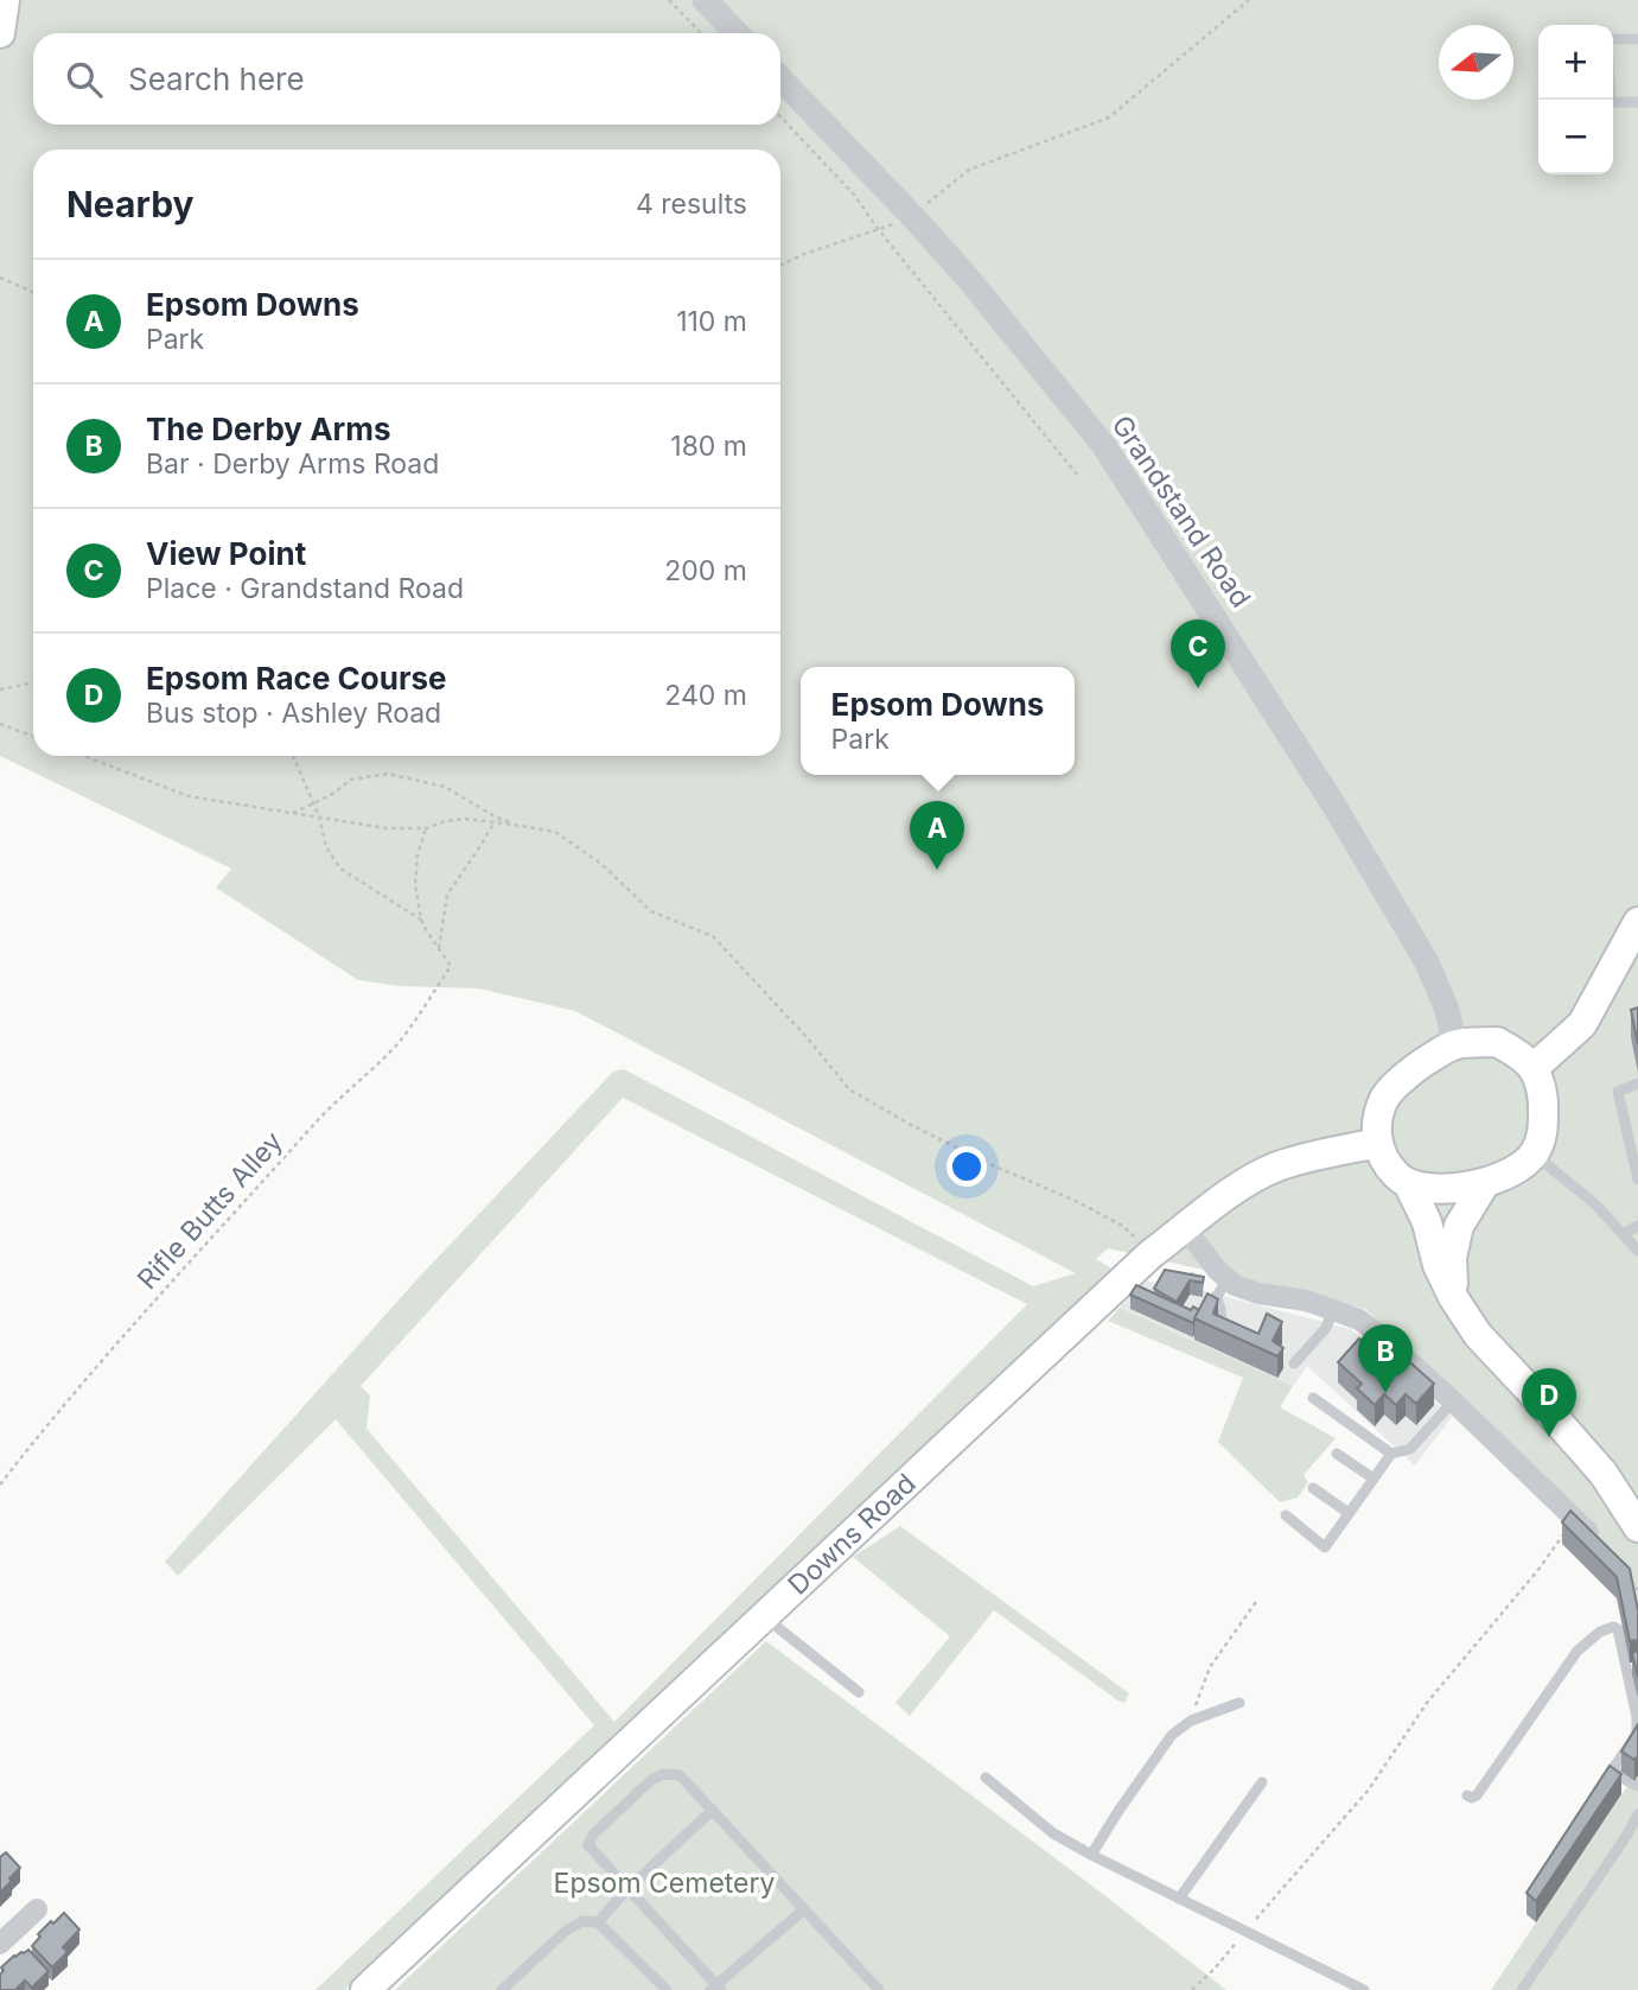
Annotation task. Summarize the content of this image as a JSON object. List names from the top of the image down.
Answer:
{
  "streets": {
    "main road": ["Downs Road"],
    "street": ["Grandstand Road"],
    "path": ["Rifle Butts Alley"]
  },
  "crossings": [
    ["Grandstand Road", "Downs Road"]
  ],
  "parks": ["Epsom Cemetery"],
  "north": "left",
  "page": {
    "map_buttons": ["+", "−"],
    "search": "Search here",
    "heading": ["Nearby", "4 results"],
    "list": [
      {
        "mark": "A",
        "name": "Epsom Downs",
        "note": "Park",
        "value": "110 m"
      },
      {
        "mark": "B",
        "name": "The Derby Arms",
        "note": "Bar · Derby Arms Road",
        "value": "180 m"
      },
      {
        "mark": "C",
        "name": "View Point",
        "note": "Place · Grandstand Road",
        "value": "200 m"
      },
      {
        "mark": "D",
        "name": "Epsom Race Course",
        "note": "Bus stop · Ashley Road",
        "value": "240 m"
      }
    ],
    "pins": [
      "C",
      "A",
      "B",
      "D"
    ],
    "popup": ["Epsom Downs", "Park"]
  }
}
